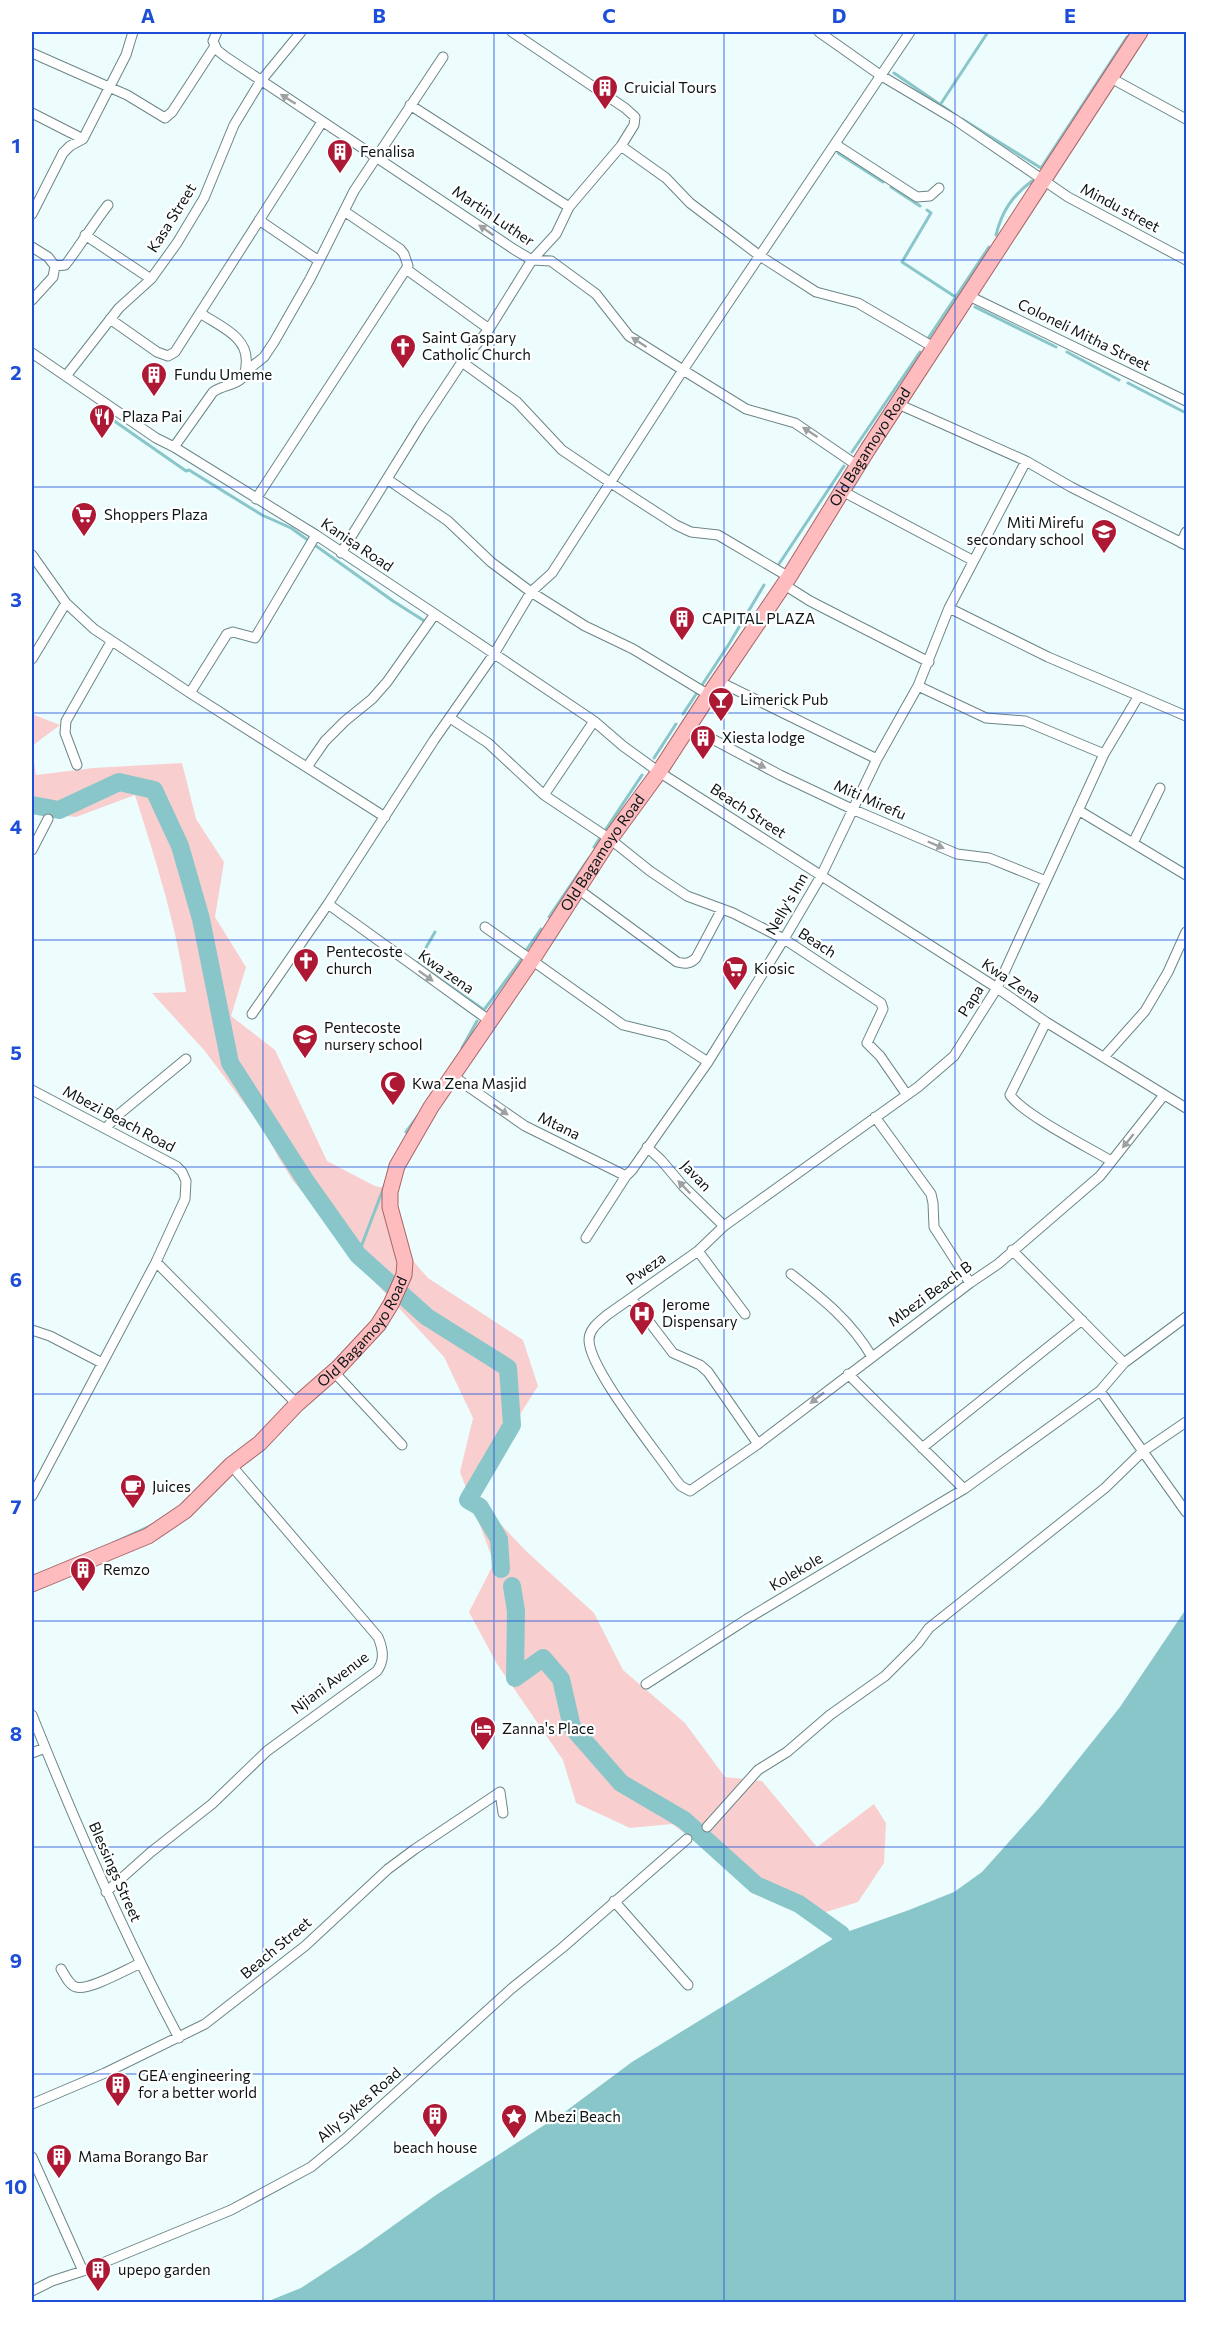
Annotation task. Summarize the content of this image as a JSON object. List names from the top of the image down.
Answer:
{
  "streets": {
    "main road": ["Old Bagamoyo Road"],
    "street": [
      "Mindu street",
      "Martin Luther",
      "Kasa Street",
      "Coloneli Mitha Street",
      "Kanisa Road",
      "Miti Mirefu",
      "Beach Street",
      "Nelly's Inn",
      "Beach",
      "Kwa zena",
      "Kwa Zena",
      "Papa",
      "Mbezi Beach Road",
      "Mtana",
      "Javan",
      "Pweza",
      "Mbezi Beach B",
      "Kolekole",
      "Njiani Avenue",
      "Blessings Street",
      "Ally Sykes Road"
    ]
  },
  "crossings": [
    ["Mindu street", "Old Bagamoyo Road"],
    ["Martin Luther", "Kasa Street"],
    ["Martin Luther", "Old Bagamoyo Road"],
    ["Kasa Street", "Kanisa Road"],
    ["Coloneli Mitha Street", "Old Bagamoyo Road"],
    ["Old Bagamoyo Road", "Kanisa Road"],
    ["Old Bagamoyo Road", "Miti Mirefu"],
    ["Old Bagamoyo Road", "Beach Street"],
    ["Old Bagamoyo Road", "Beach"],
    ["Old Bagamoyo Road", "Kwa zena"],
    ["Old Bagamoyo Road", "Mtana"],
    ["Old Bagamoyo Road", "Njiani Avenue"],
    ["Kanisa Road", "Beach Street"],
    ["Miti Mirefu", "Nelly's Inn"],
    ["Miti Mirefu", "Papa"],
    ["Beach Street", "Nelly's Inn"],
    ["Beach Street", "Kwa Zena"],
    ["Beach Street", "Blessings Street"],
    ["Nelly's Inn", "Beach"],
    ["Nelly's Inn", "Kwa Zena"],
    ["Nelly's Inn", "Javan"],
    ["Beach", "Papa"],
    ["Kwa Zena", "Papa"],
    ["Kwa Zena", "Mbezi Beach B"],
    ["Papa", "Pweza"],
    ["Javan", "Pweza"],
    ["Pweza", "Mbezi Beach B"],
    ["Njiani Avenue", "Blessings Street"]
  ],
  "one_way": ["Kwa zena", "Mtana", "Javan"],
  "places": {
    "building": [
      "Cruicial Tours",
      "Fenalisa",
      "Fundu Umeme",
      "CAPITAL PLAZA",
      "Xiesta lodge",
      "Remzo",
      "GEA engineering for a better world",
      "beach house",
      "Mama Borango Bar",
      "upepo garden"
    ],
    "church": ["Saint Gaspary Catholic Church", "Pentecoste church"],
    "restaurant": ["Plaza Pai"],
    "supermarket": ["Shoppers Plaza", "Kiosic"],
    "school or university": ["Miti Mirefu secondary school", "Pentecoste nursery school"],
    "bar": ["Limerick Pub"],
    "mosque": ["Kwa Zena Masjid"],
    "hospital": ["Jerome Dispensary"],
    "cafe": ["Juices"],
    "hotel": ["Zanna's Place"],
    "place": ["Mbezi Beach"]
  },
  "grid": {
    "columns": [
      "A",
      "B",
      "C",
      "D",
      "E"
    ],
    "rows": [
      "1",
      "2",
      "3",
      "4",
      "5",
      "6",
      "7",
      "8",
      "9",
      "10"
    ]
  }
}
